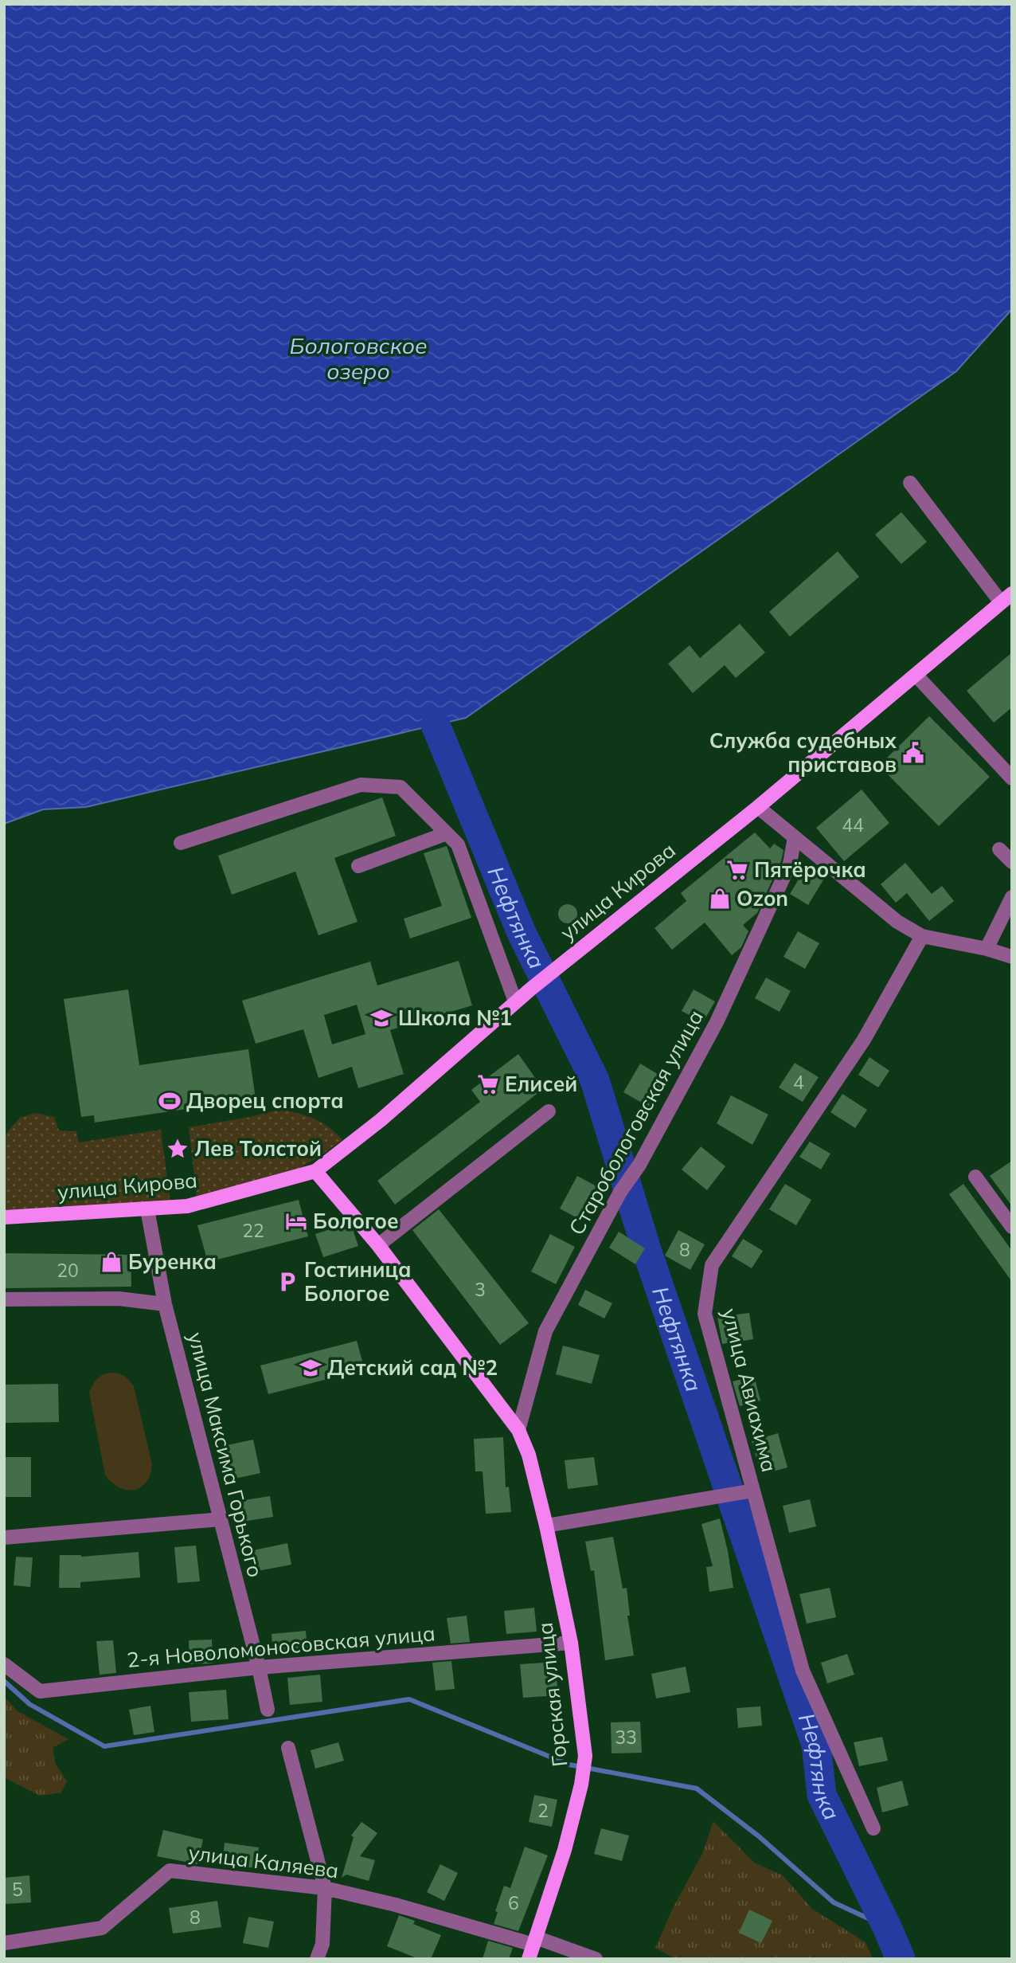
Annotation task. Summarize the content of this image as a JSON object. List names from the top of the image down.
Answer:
{
  "streets": {
    "main road": ["улица Кирова", "Горская улица"],
    "street": [
      "Старобологовская улица",
      "улица Авиахима",
      "улица Максима Горького",
      "2-я Новоломоносовская улица",
      "улица Каляева"
    ]
  },
  "crossings": [
    ["улица Кирова", "улица Максима Горького"],
    ["улица Кирова", "Горская улица"],
    ["Старобологовская улица", "Горская улица"],
    ["улица Максима Горького", "2-я Новоломоносовская улица"],
    ["2-я Новоломоносовская улица", "Горская улица"],
    ["Горская улица", "улица Каляева"]
  ],
  "water": ["Бологовское озеро", "Нефтянка"],
  "places": {
    "public building": ["Служба судебных приставов"],
    "supermarket": ["Пятёрочка", "Елисей"],
    "shop": ["Ozon", "Буренка"],
    "school or university": ["Школа №1", "Детский сад №2"],
    "sports": ["Дворец спорта"],
    "place": ["Лев Толстой"],
    "hotel": ["Бологое"],
    "parking": ["Гостиница Бологое"]
  },
  "house_numbers": [
    "44",
    "4",
    "22",
    "8",
    "20",
    "3",
    "33",
    "2",
    "5",
    "6",
    "8"
  ]
}
